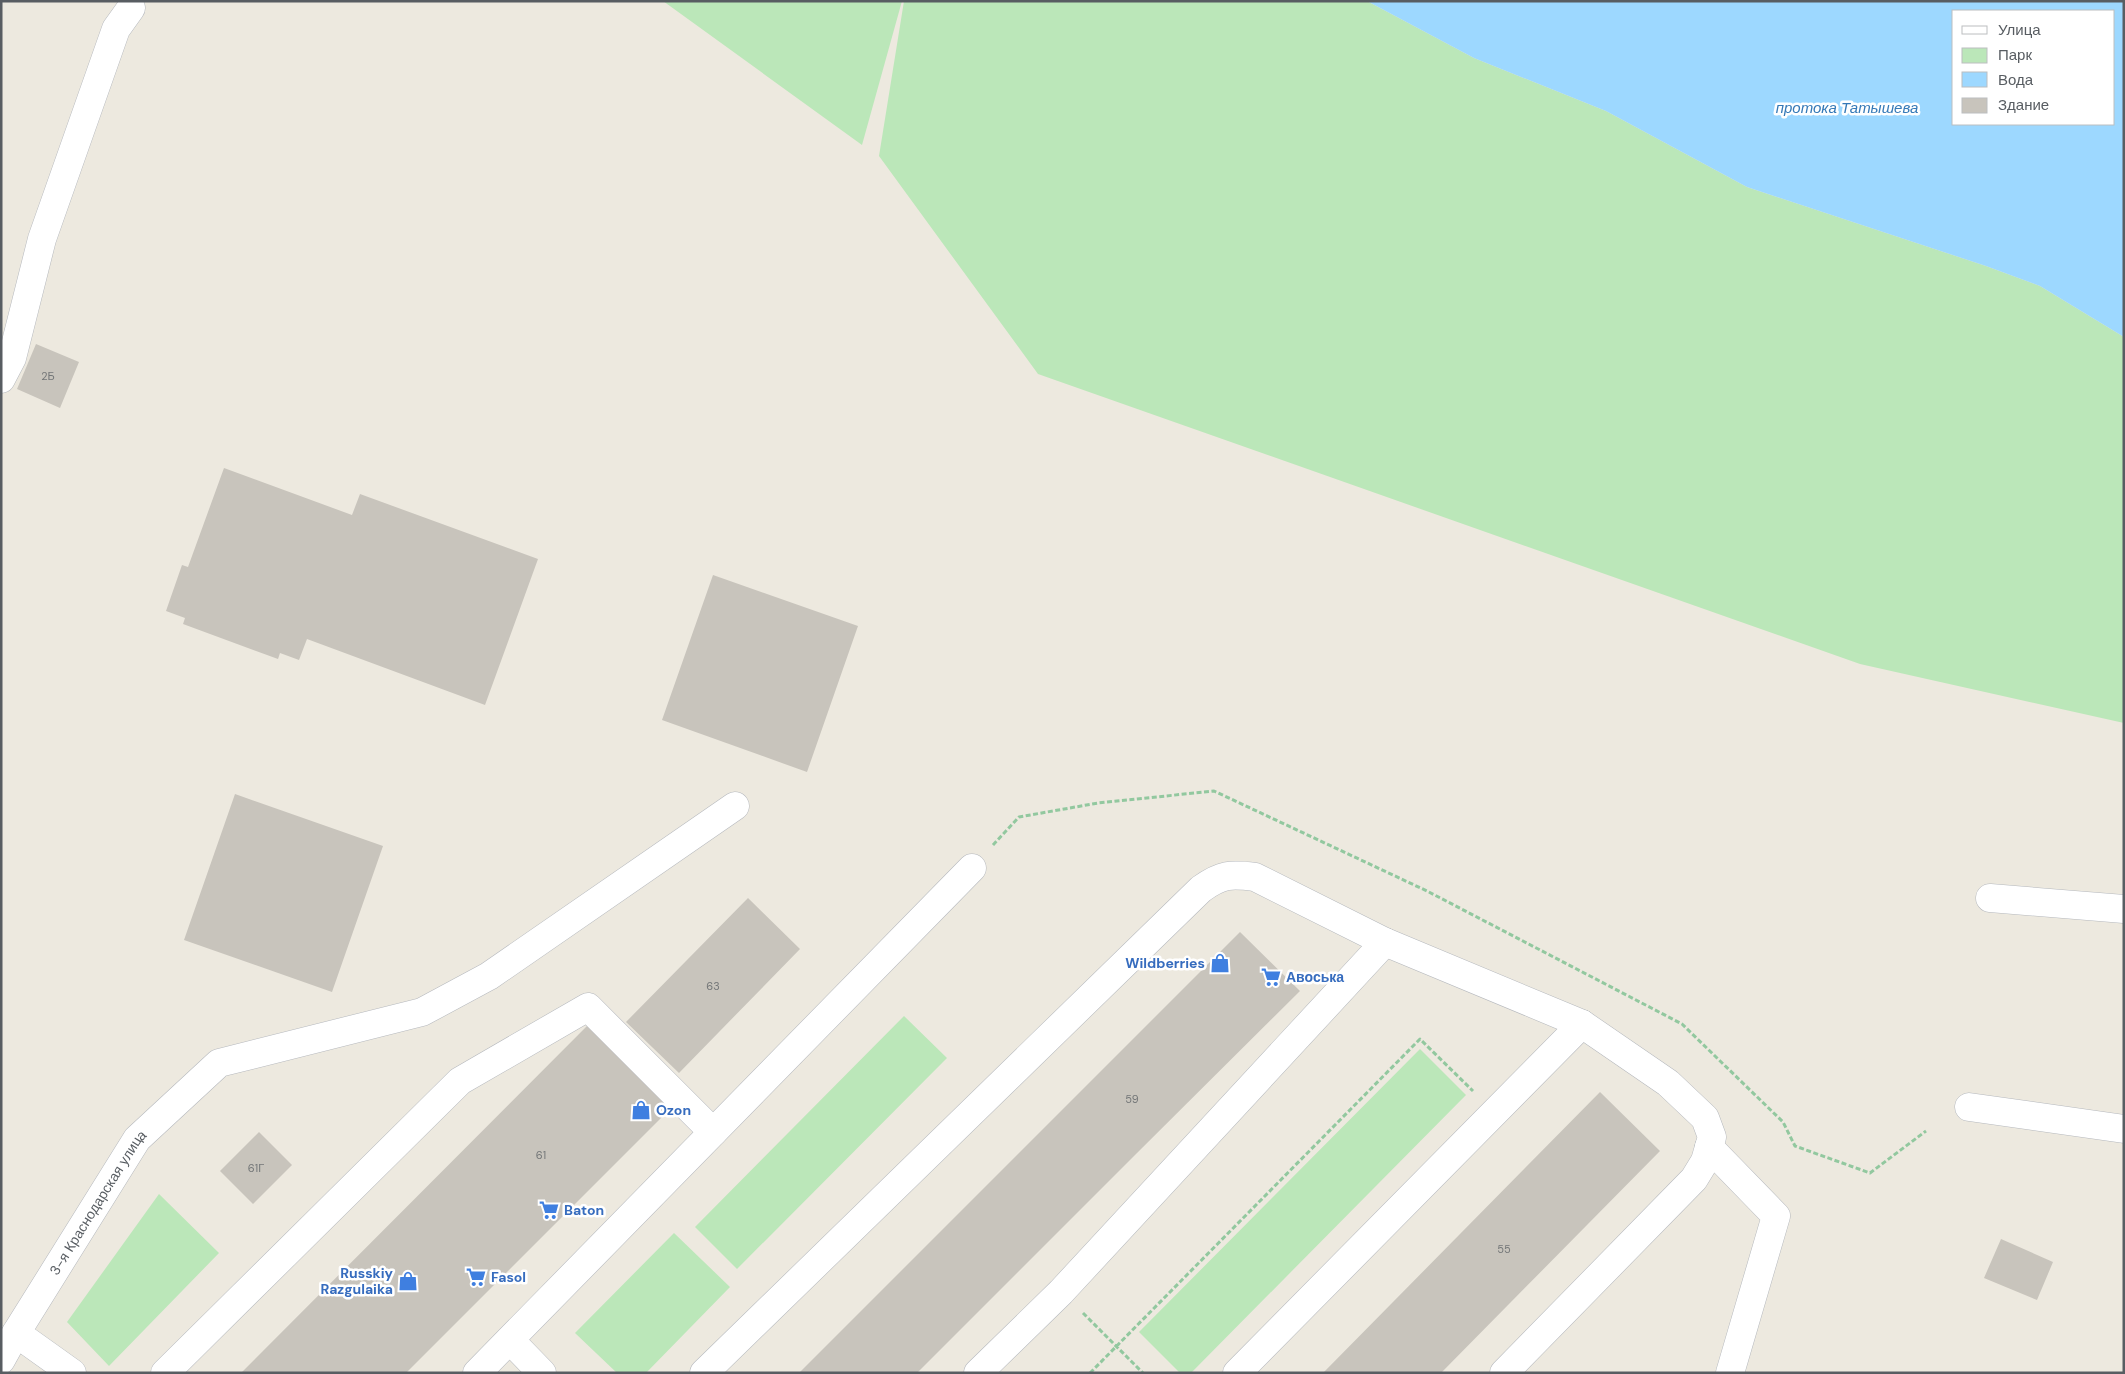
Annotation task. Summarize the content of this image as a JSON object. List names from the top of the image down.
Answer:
{
  "streets": {
    "street": ["3-я Краснодарская улица"]
  },
  "water": ["протока Татышева"],
  "places": {
    "shop": ["Wildberries", "Ozon", "Russkiy Razgulaika"],
    "supermarket": ["Авоська", "Baton", "Fasol"]
  },
  "house_numbers": [
    "2Б",
    "63",
    "59",
    "61",
    "61Г",
    "55"
  ],
  "legend": [
    "Улица",
    "Парк",
    "Вода",
    "Здание"
  ]
}
